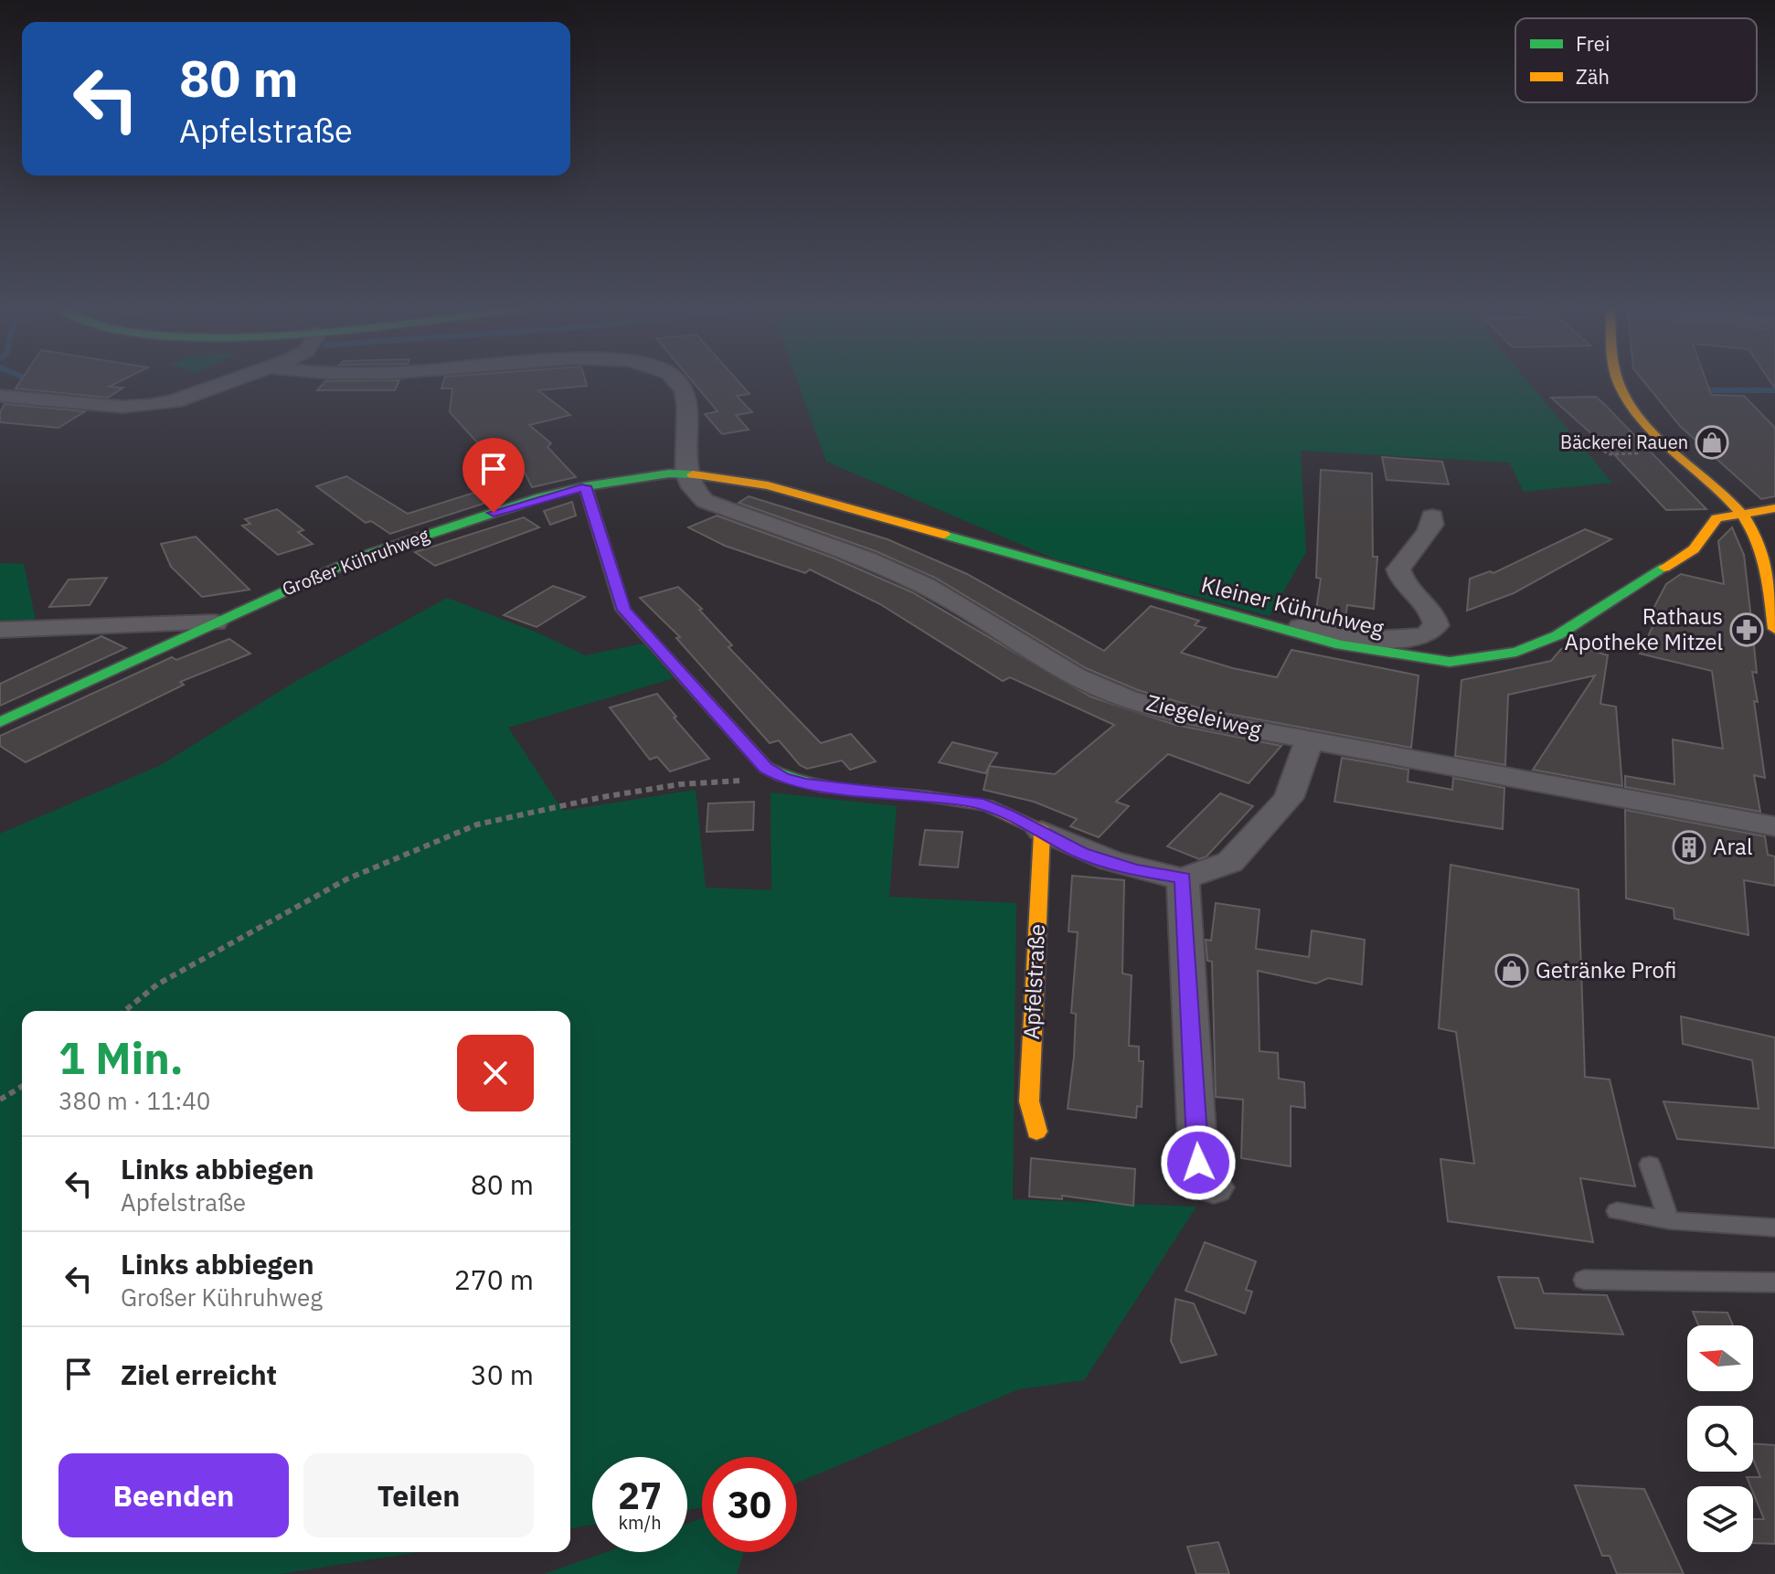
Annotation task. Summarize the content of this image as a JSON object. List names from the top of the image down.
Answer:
{
  "streets": {
    "street": [
      "Großer Kühruhweg",
      "Kleiner Kühruhweg",
      "Ziegeleiweg",
      "Apfelstraße"
    ]
  },
  "crossings": [
    ["Großer Kühruhweg", "Kleiner Kühruhweg"],
    ["Großer Kühruhweg", "Ziegeleiweg"]
  ],
  "places": {
    "shop": ["Bäckerei Rauen", "Getränke Profi"],
    "pharmacy": ["Rathaus Apotheke Mitzel"],
    "building": ["Aral"]
  },
  "legend": ["Frei", "Zäh"],
  "north": "left",
  "page": {
    "turn": ["80 m", "Apfelstraße"],
    "heading": ["1 Min.", "380 m · 11:40"],
    "list": [
      {
        "name": "Links abbiegen",
        "note": "Apfelstraße",
        "value": "80 m"
      },
      {
        "name": "Links abbiegen",
        "note": "Großer Kühruhweg",
        "value": "270 m"
      },
      {
        "name": "Ziel erreicht",
        "value": "30 m"
      }
    ],
    "buttons": ["Beenden", "Teilen"],
    "speed": "27 km/h",
    "limit": "30"
  }
}
